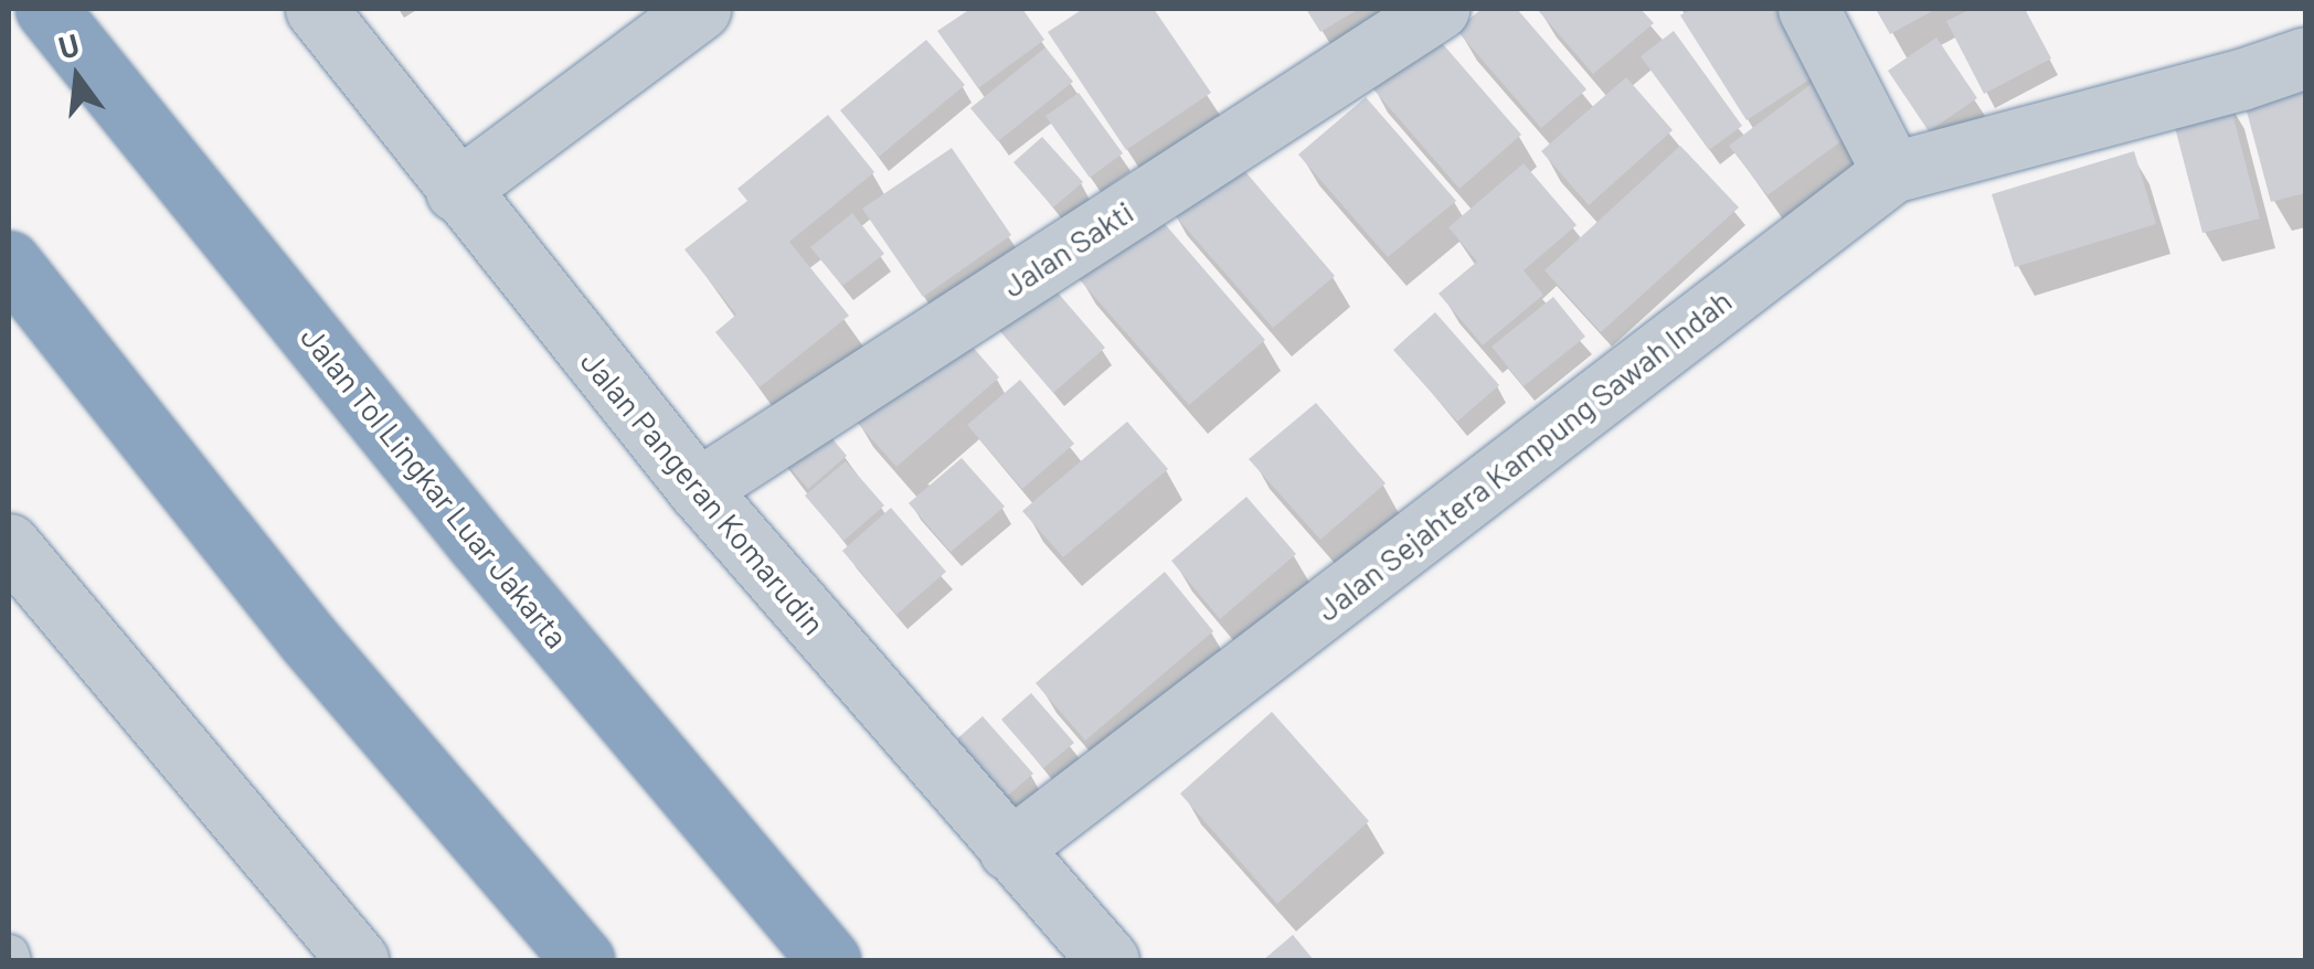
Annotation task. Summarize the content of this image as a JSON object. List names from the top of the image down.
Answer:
{
  "streets": {
    "highway": ["Jalan Tol Lingkar Luar Jakarta"],
    "street": ["Jalan Sakti", "Jalan Sejahtera Kampung Sawah Indah", "Jalan Pangeran Komarudin"]
  },
  "crossings": [
    ["Jalan Sakti", "Jalan Pangeran Komarudin"],
    ["Jalan Sejahtera Kampung Sawah Indah", "Jalan Pangeran Komarudin"]
  ],
  "north": "top"
}
